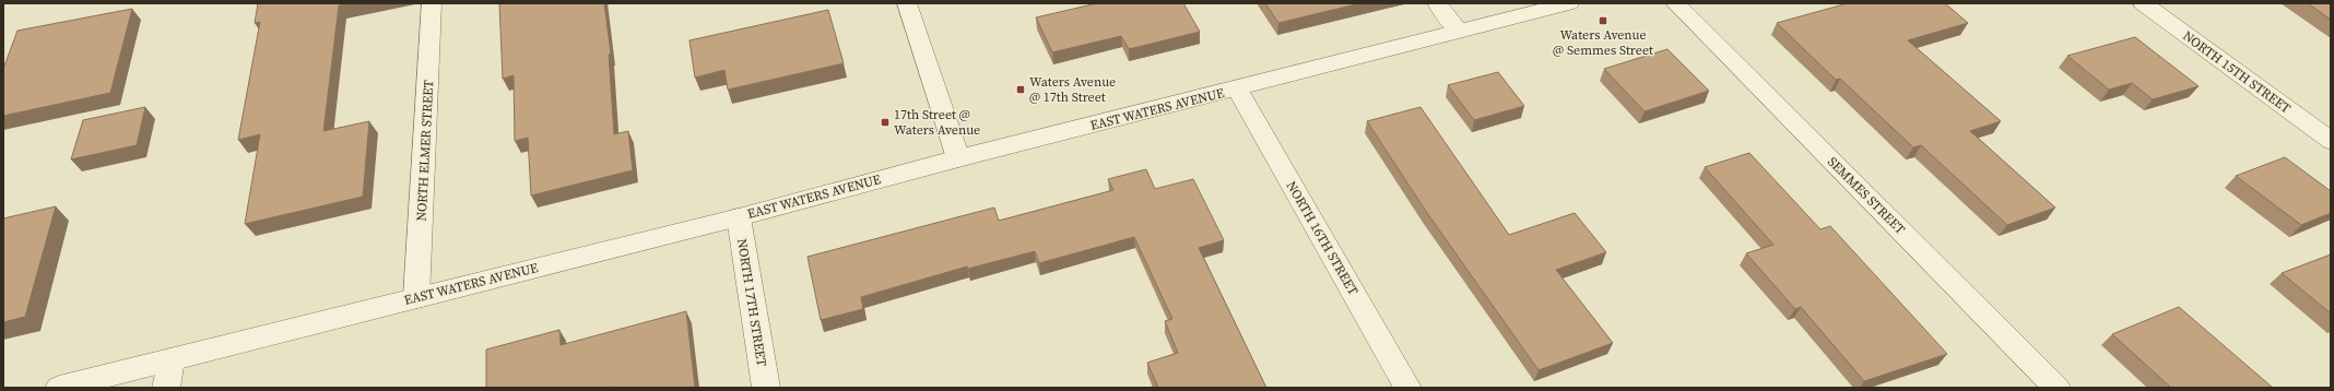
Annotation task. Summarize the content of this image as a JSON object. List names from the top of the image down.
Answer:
{
  "streets": {
    "street": [
      "NORTH 15TH STREET",
      "EAST WATERS AVENUE",
      "NORTH ELMER STREET",
      "SEMMES STREET",
      "NORTH 16TH STREET",
      "NORTH 17TH STREET"
    ]
  },
  "crossings": [
    ["EAST WATERS AVENUE", "NORTH ELMER STREET"],
    ["EAST WATERS AVENUE", "NORTH 16TH STREET"],
    ["EAST WATERS AVENUE", "NORTH 17TH STREET"]
  ],
  "places": {
    "transit": ["Waters Avenue @ Semmes Street", "Waters Avenue @ 17th Street", "17th Street @ Waters Avenue"]
  }
}
